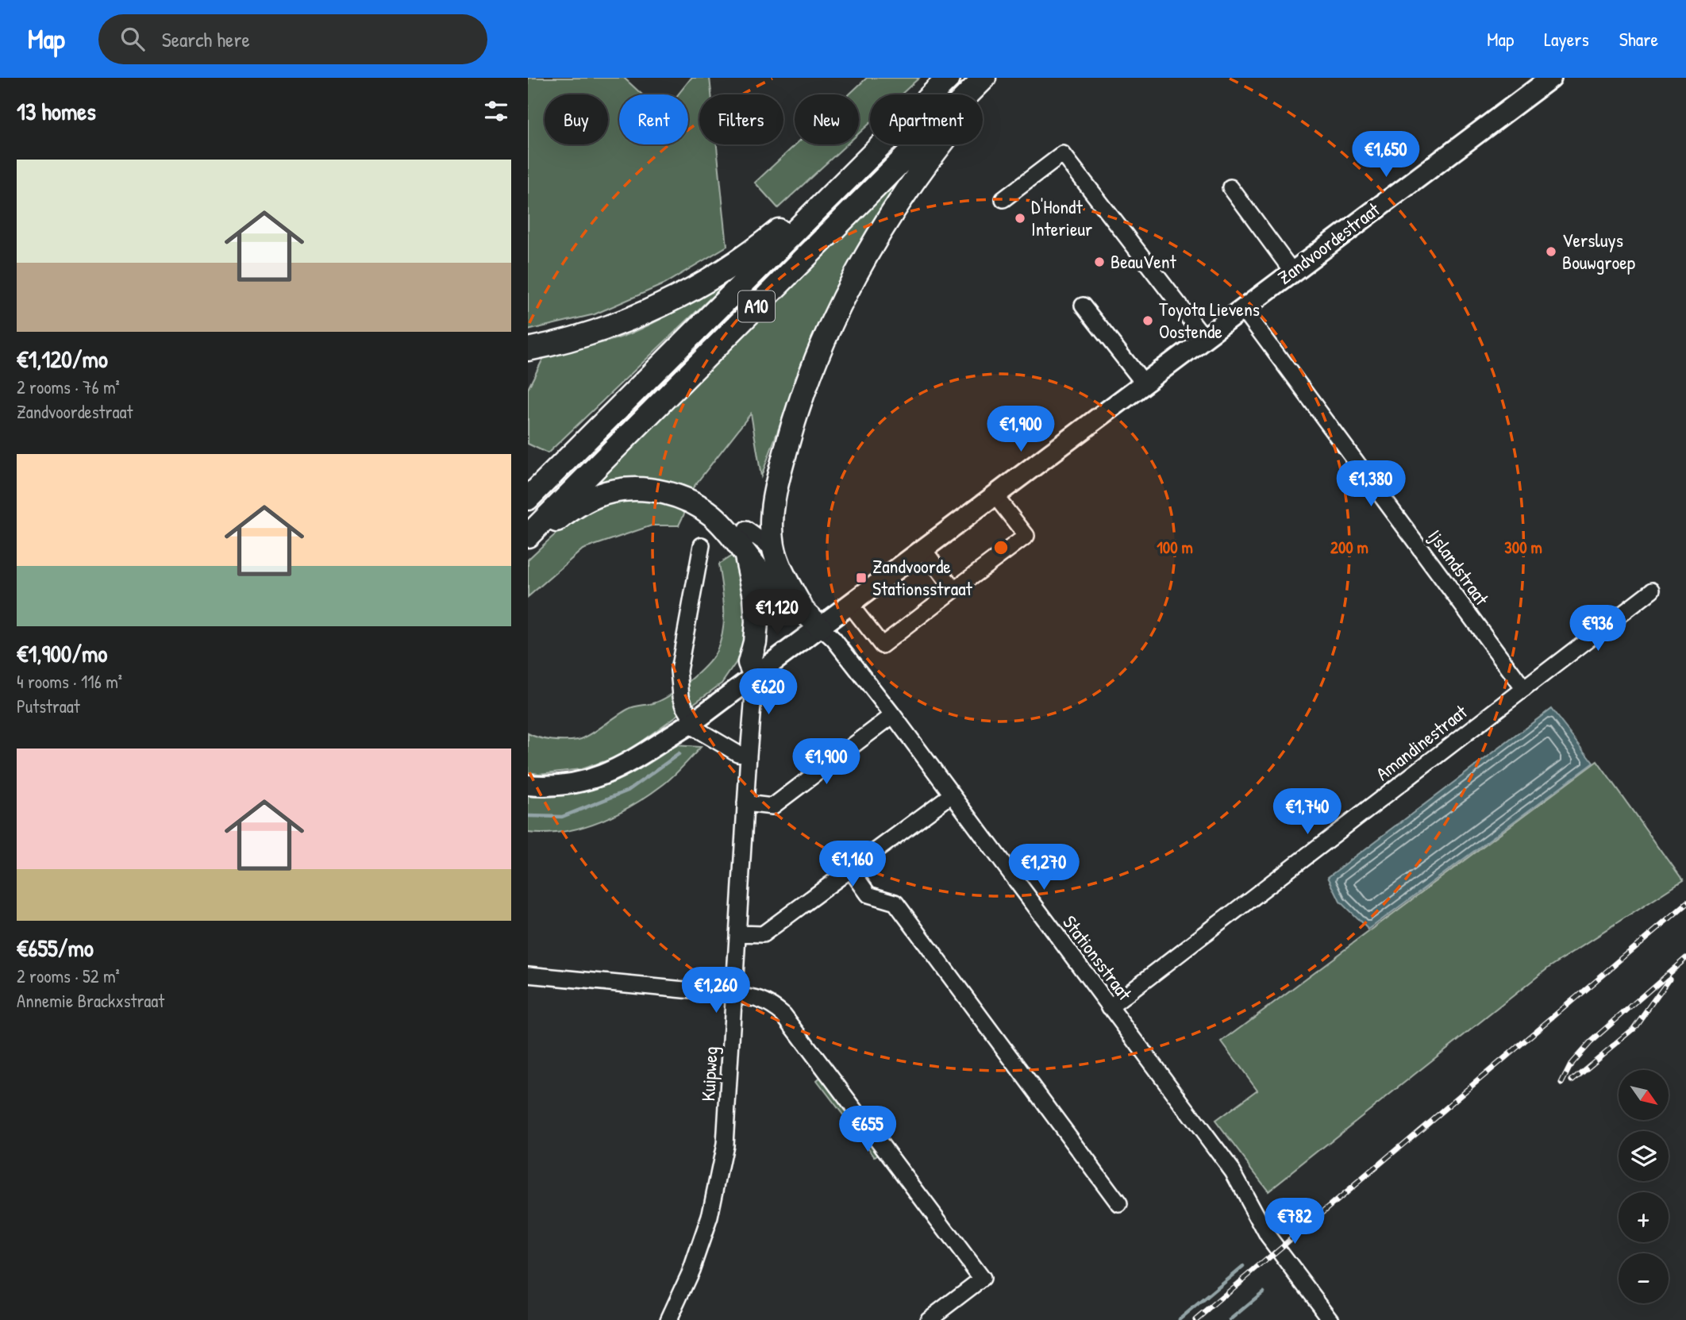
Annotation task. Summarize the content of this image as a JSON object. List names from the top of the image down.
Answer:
{
  "streets": {
    "highway": ["A10"],
    "main road": ["Zandvoordestraat"],
    "street": [
      "Ijslandstraat",
      "Amandinestraat",
      "Stationsstraat",
      "Kuipweg"
    ]
  },
  "crossings": [
    ["Zandvoordestraat", "Ijslandstraat"],
    ["Zandvoordestraat", "Stationsstraat"],
    ["Zandvoordestraat", "Kuipweg"],
    ["Ijslandstraat", "Amandinestraat"],
    ["Amandinestraat", "Stationsstraat"]
  ],
  "places": {
    "other": [
      "D'Hondt Interieur",
      "Versluys Bouwgroep",
      "BeauVent",
      "Toyota Lievens Oostende"
    ],
    "transit": ["Zandvoorde Stationsstraat"]
  },
  "north": "bottom right",
  "page": {
    "header": "Map",
    "search": "Search here",
    "nav": ["Map", "Layers", "Share"],
    "heading": "13 homes",
    "chip": [
      "Buy",
      "Rent",
      "Filters",
      "New",
      "Apartment"
    ],
    "price": [
      "€1,650",
      "€1,900",
      "€1,380",
      "€1,120",
      "€936",
      "€620",
      "€1,900",
      "€1,740",
      "€1,160",
      "€1,270",
      "€1,260",
      "€655",
      "€782"
    ],
    "list": [
      {
        "name": "€1,120/mo",
        "note": "2 rooms · 76 m² · Zandvoordestraat"
      },
      {
        "name": "€1,900/mo",
        "note": "4 rooms · 116 m² · Putstraat"
      },
      {
        "name": "€655/mo",
        "note": "2 rooms · 52 m² · Annemie Brackxstraat"
      }
    ],
    "map_buttons": ["+", "−"]
  },
  "rings": ["100 m", "200 m", "300 m"]
}
